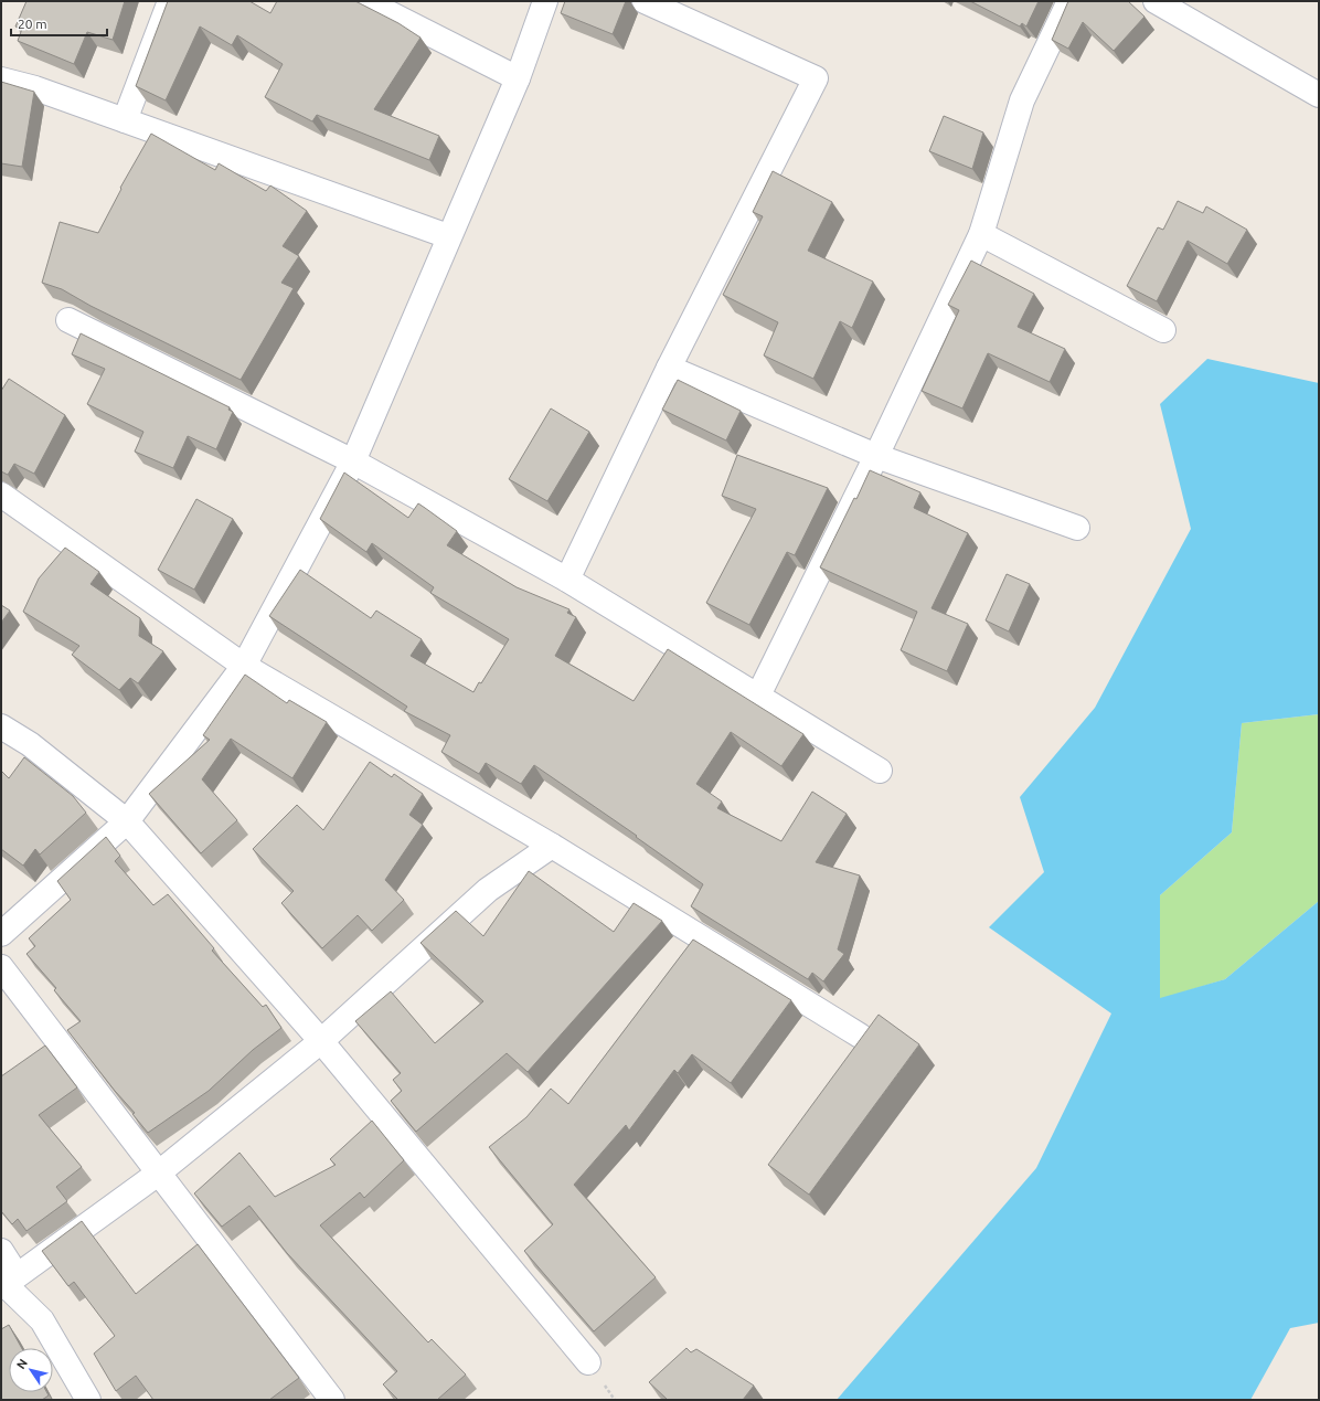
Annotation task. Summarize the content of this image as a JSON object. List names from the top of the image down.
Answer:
{
  "scale_bar": "20 m",
  "north": "top left"
}
